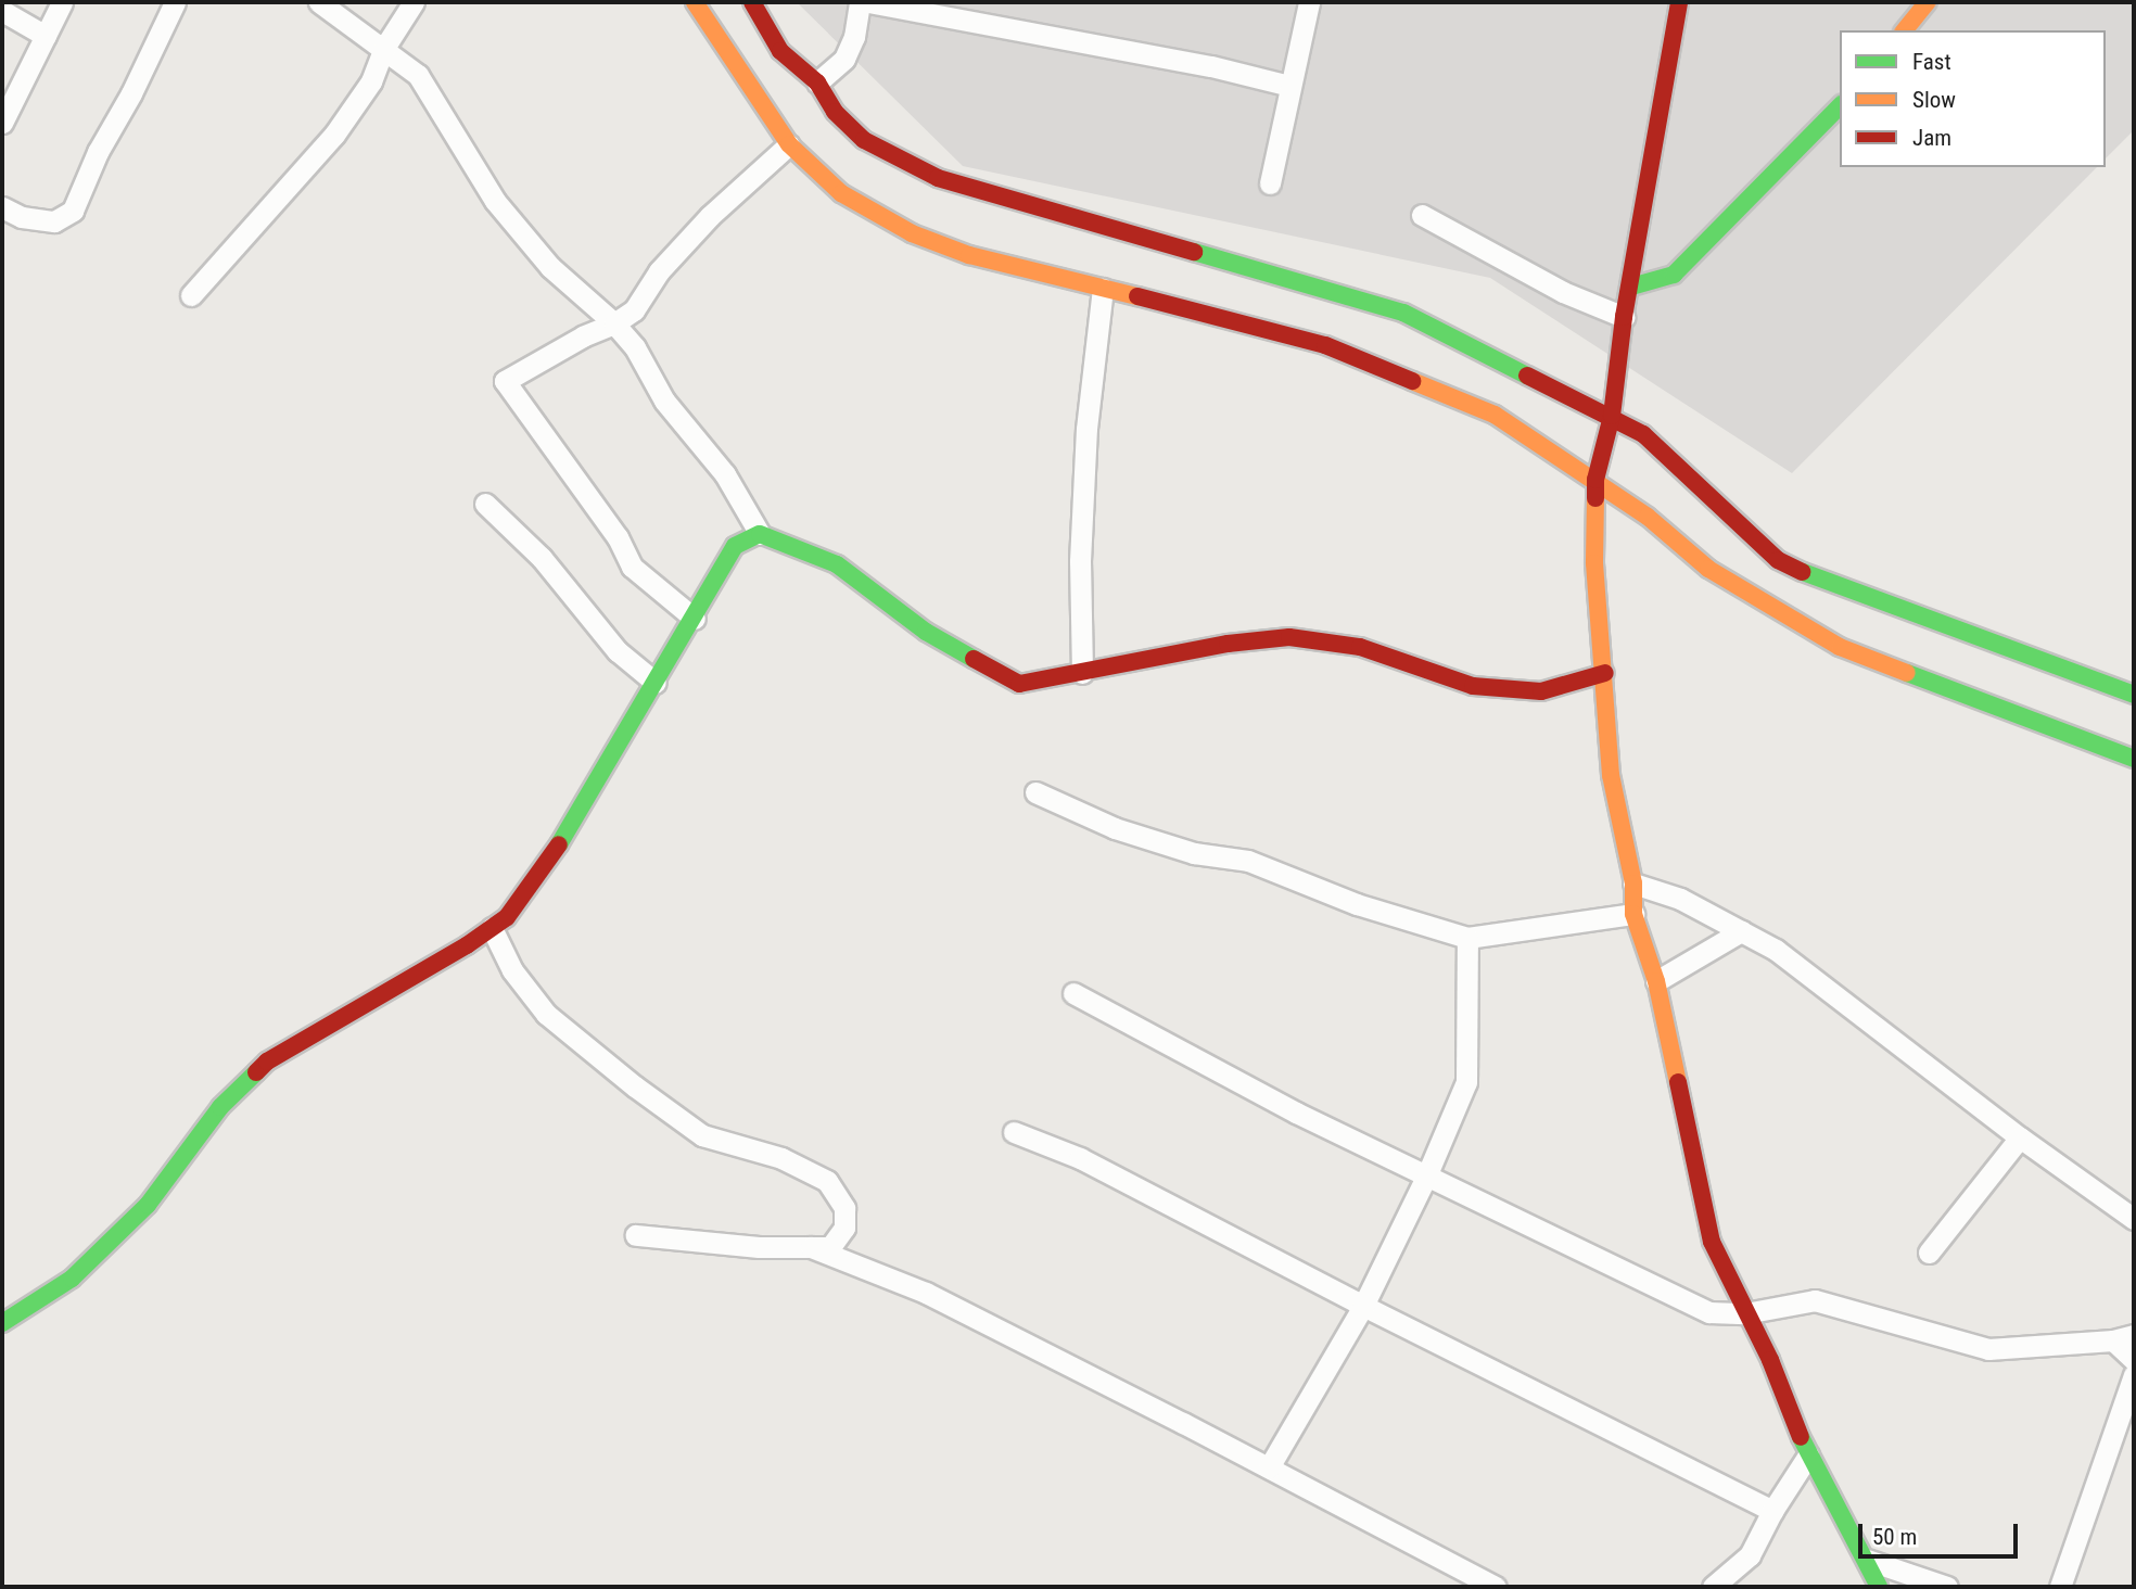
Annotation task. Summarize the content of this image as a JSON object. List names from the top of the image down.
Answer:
{
  "legend": ["Fast", "Slow", "Jam"],
  "scale_bar": "50 m"
}
